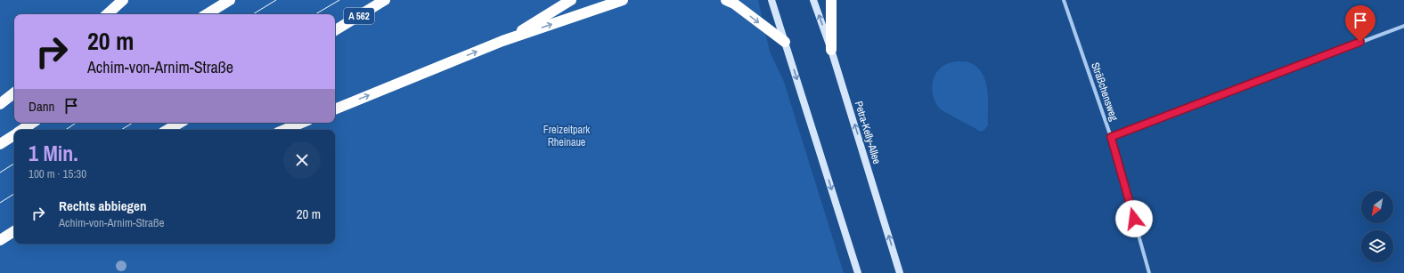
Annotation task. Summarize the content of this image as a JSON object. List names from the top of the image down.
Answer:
{
  "streets": {
    "highway": ["A 562"],
    "main road": ["Petra-Kelly-Allee"],
    "street": ["Sträßchensweg"]
  },
  "parks": ["Freizeitpark Rheinaue"],
  "north": "bottom left",
  "page": {
    "turn": ["20 m", "Achim-von-Arnim-Straße"],
    "then": "Dann",
    "heading": ["1 Min.", "100 m · 15:30"],
    "list": [
      {
        "name": "Rechts abbiegen",
        "note": "Achim-von-Arnim-Straße",
        "value": "20 m"
      }
    ]
  }
}
